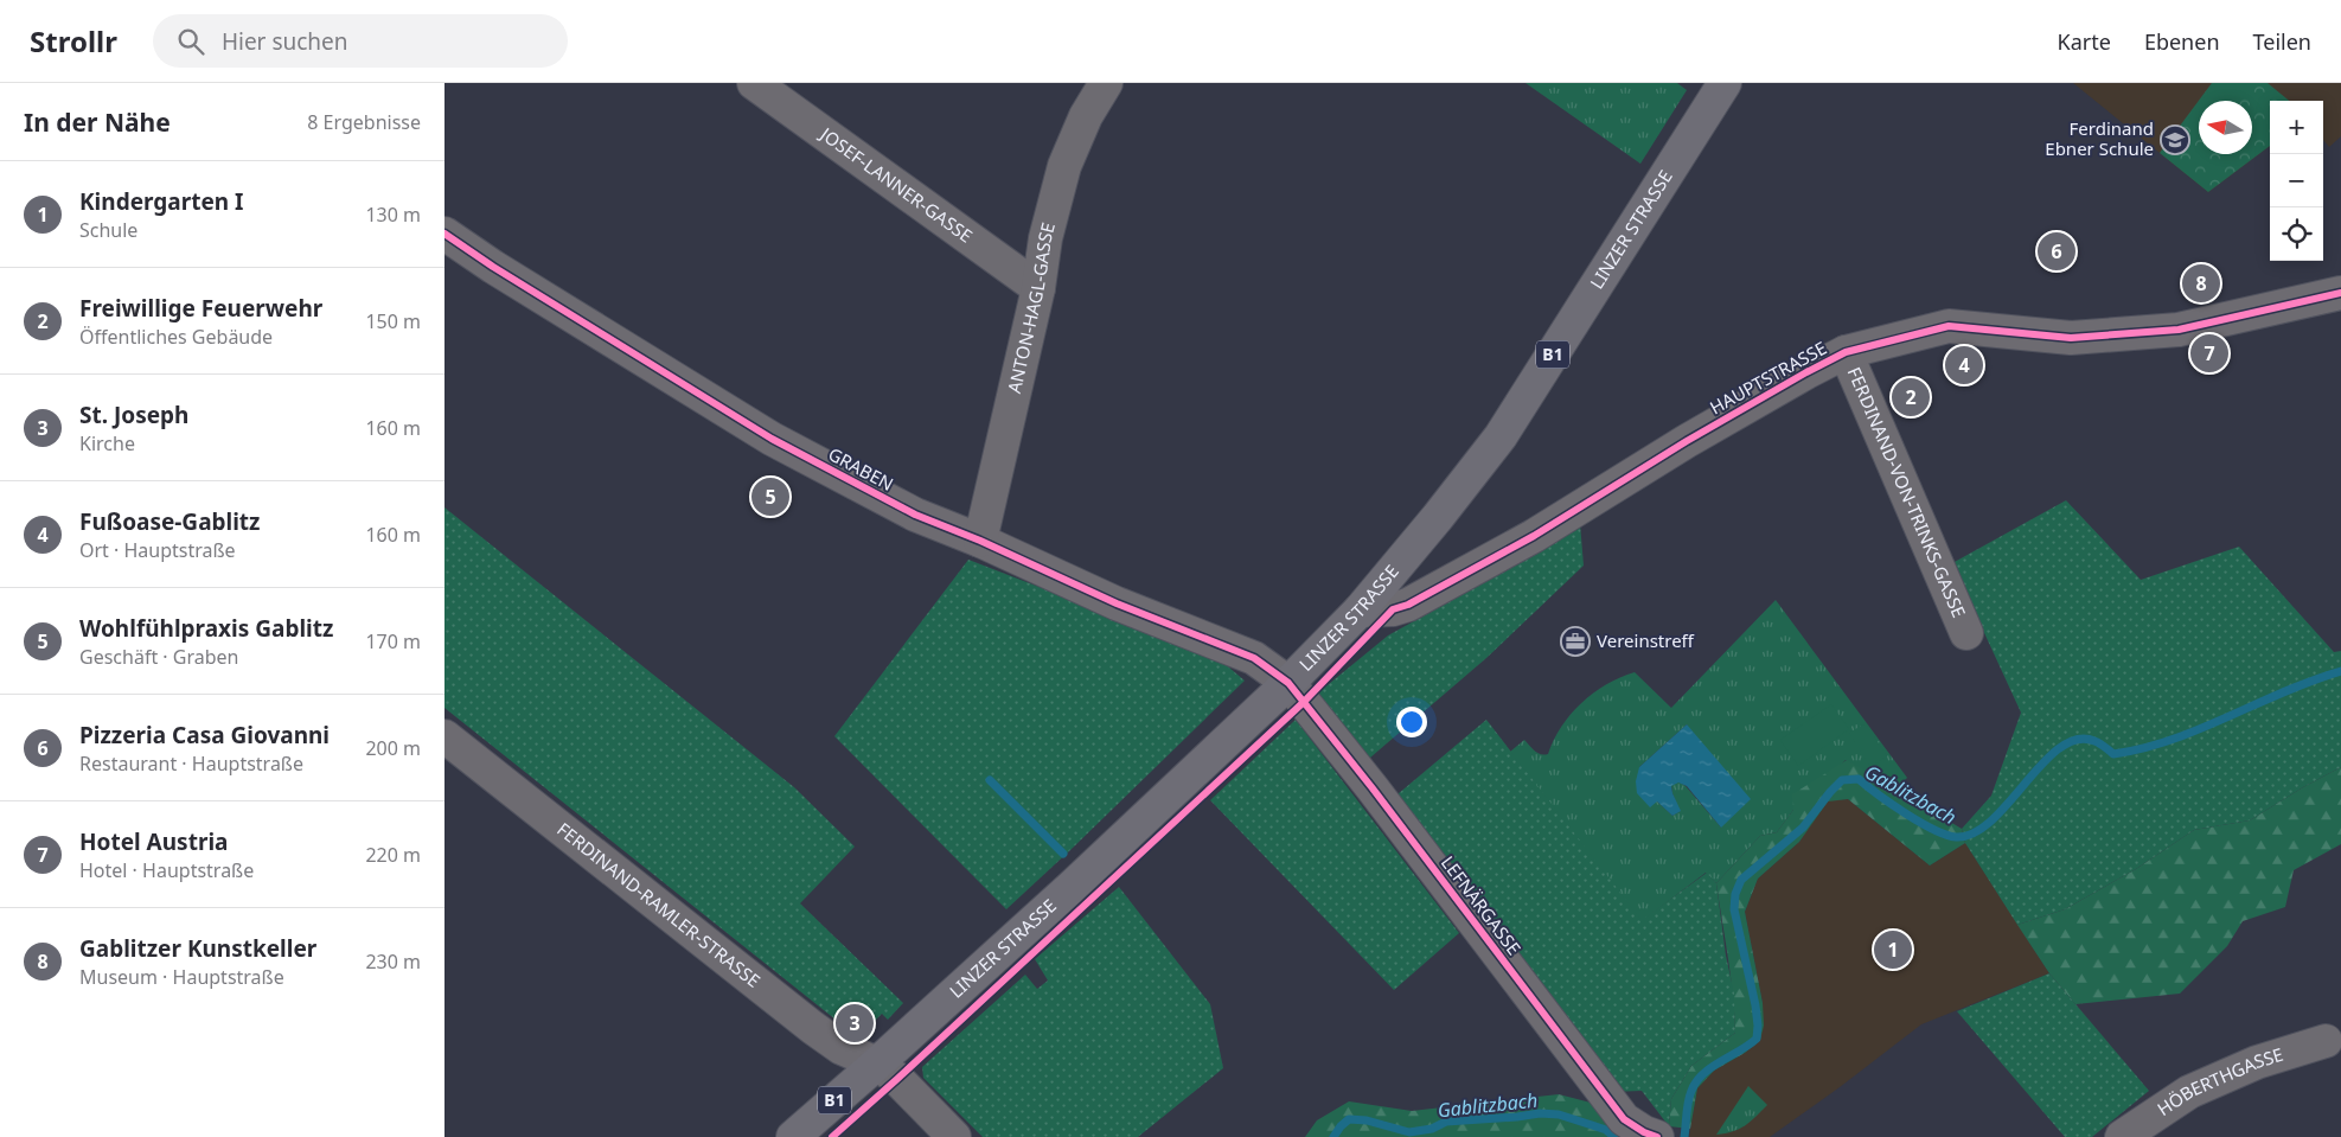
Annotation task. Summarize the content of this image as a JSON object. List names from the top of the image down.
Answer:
{
  "streets": {
    "main road": ["LINZER STRASSE", "B1"],
    "street": [
      "JOSEF-LANNER-GASSE",
      "ANTON-HAGL-GASSE",
      "HAUPTSTRASSE",
      "GRABEN",
      "FERDINAND-VON-TRINKS-GASSE",
      "FERDINAND-RAMLER-STRASSE",
      "LEFNÄRGASSE",
      "HÖBERTHGASSE"
    ]
  },
  "crossings": [
    ["JOSEF-LANNER-GASSE", "ANTON-HAGL-GASSE"],
    ["LINZER STRASSE", "HAUPTSTRASSE"],
    ["LINZER STRASSE", "GRABEN"],
    ["LINZER STRASSE", "FERDINAND-RAMLER-STRASSE"],
    ["LINZER STRASSE", "LEFNÄRGASSE"],
    ["ANTON-HAGL-GASSE", "GRABEN"],
    ["HAUPTSTRASSE", "FERDINAND-VON-TRINKS-GASSE"],
    ["GRABEN", "LEFNÄRGASSE"]
  ],
  "water": ["Gablitzbach"],
  "places": {
    "school or university": ["Ferdinand Ebner Schule"],
    "office": ["Vereinstreff"]
  },
  "north": "left",
  "page": {
    "header": "Strollr",
    "search": "Hier suchen",
    "nav": ["Karte", "Ebenen", "Teilen"],
    "heading": ["In der Nähe", "8 Ergebnisse"],
    "map_buttons": ["+", "−"],
    "list": [
      {
        "mark": "1",
        "name": "Kindergarten I",
        "note": "Schule",
        "value": "130 m"
      },
      {
        "mark": "2",
        "name": "Freiwillige Feuerwehr",
        "note": "Öffentliches Gebäude",
        "value": "150 m"
      },
      {
        "mark": "3",
        "name": "St. Joseph",
        "note": "Kirche",
        "value": "160 m"
      },
      {
        "mark": "4",
        "name": "Fußoase-Gablitz",
        "note": "Ort · Hauptstraße",
        "value": "160 m"
      },
      {
        "mark": "5",
        "name": "Wohlfühlpraxis Gablitz",
        "note": "Geschäft · Graben",
        "value": "170 m"
      },
      {
        "mark": "6",
        "name": "Pizzeria Casa Giovanni",
        "note": "Restaurant · Hauptstraße",
        "value": "200 m"
      },
      {
        "mark": "7",
        "name": "Hotel Austria",
        "note": "Hotel · Hauptstraße",
        "value": "220 m"
      },
      {
        "mark": "8",
        "name": "Gablitzer Kunstkeller",
        "note": "Museum · Hauptstraße",
        "value": "230 m"
      }
    ],
    "pins": [
      "6",
      "8",
      "7",
      "4",
      "2",
      "5",
      "1",
      "3"
    ]
  }
}
